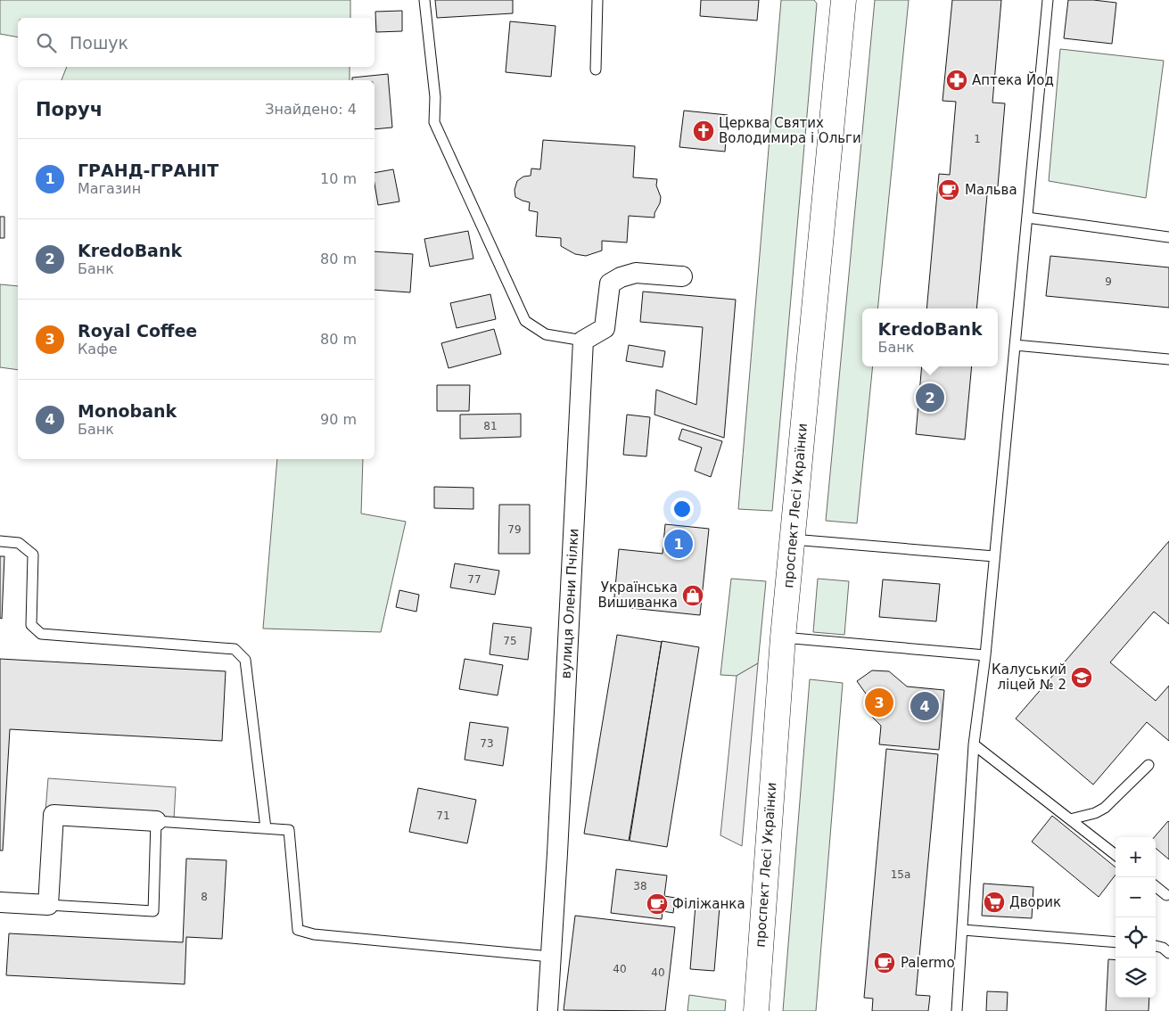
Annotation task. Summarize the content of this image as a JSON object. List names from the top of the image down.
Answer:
{
  "streets": {
    "main road": ["проспект Лесі Українки"],
    "street": ["вулиця Олени Пчілки"]
  },
  "places": {
    "pharmacy": ["Аптека Йод"],
    "church": ["Церква Святих Володимира і Ольги"],
    "cafe": ["Мальва", "Філіжанка", "Palermo"],
    "shop": ["Українська Вишиванка"],
    "school or university": ["Калуський ліцей № 2"],
    "supermarket": ["Дворик"]
  },
  "house_numbers": [
    "1",
    "9",
    "81",
    "79",
    "77",
    "75",
    "73",
    "71",
    "15а",
    "38",
    "8",
    "40",
    "40"
  ],
  "page": {
    "search": "Пошук",
    "heading": ["Поруч", "Знайдено: 4"],
    "list": [
      {
        "mark": "1",
        "name": "ГРАНД-ГРАНІТ",
        "note": "Магазин",
        "value": "10 m"
      },
      {
        "mark": "2",
        "name": "KredoBank",
        "note": "Банк",
        "value": "80 m"
      },
      {
        "mark": "3",
        "name": "Royal Coffee",
        "note": "Кафе",
        "value": "80 m"
      },
      {
        "mark": "4",
        "name": "Monobank",
        "note": "Банк",
        "value": "90 m"
      }
    ],
    "popup": ["KredoBank", "Банк"],
    "pins": [
      "2",
      "1",
      "3",
      "4"
    ],
    "map_buttons": ["+", "−"]
  }
}
